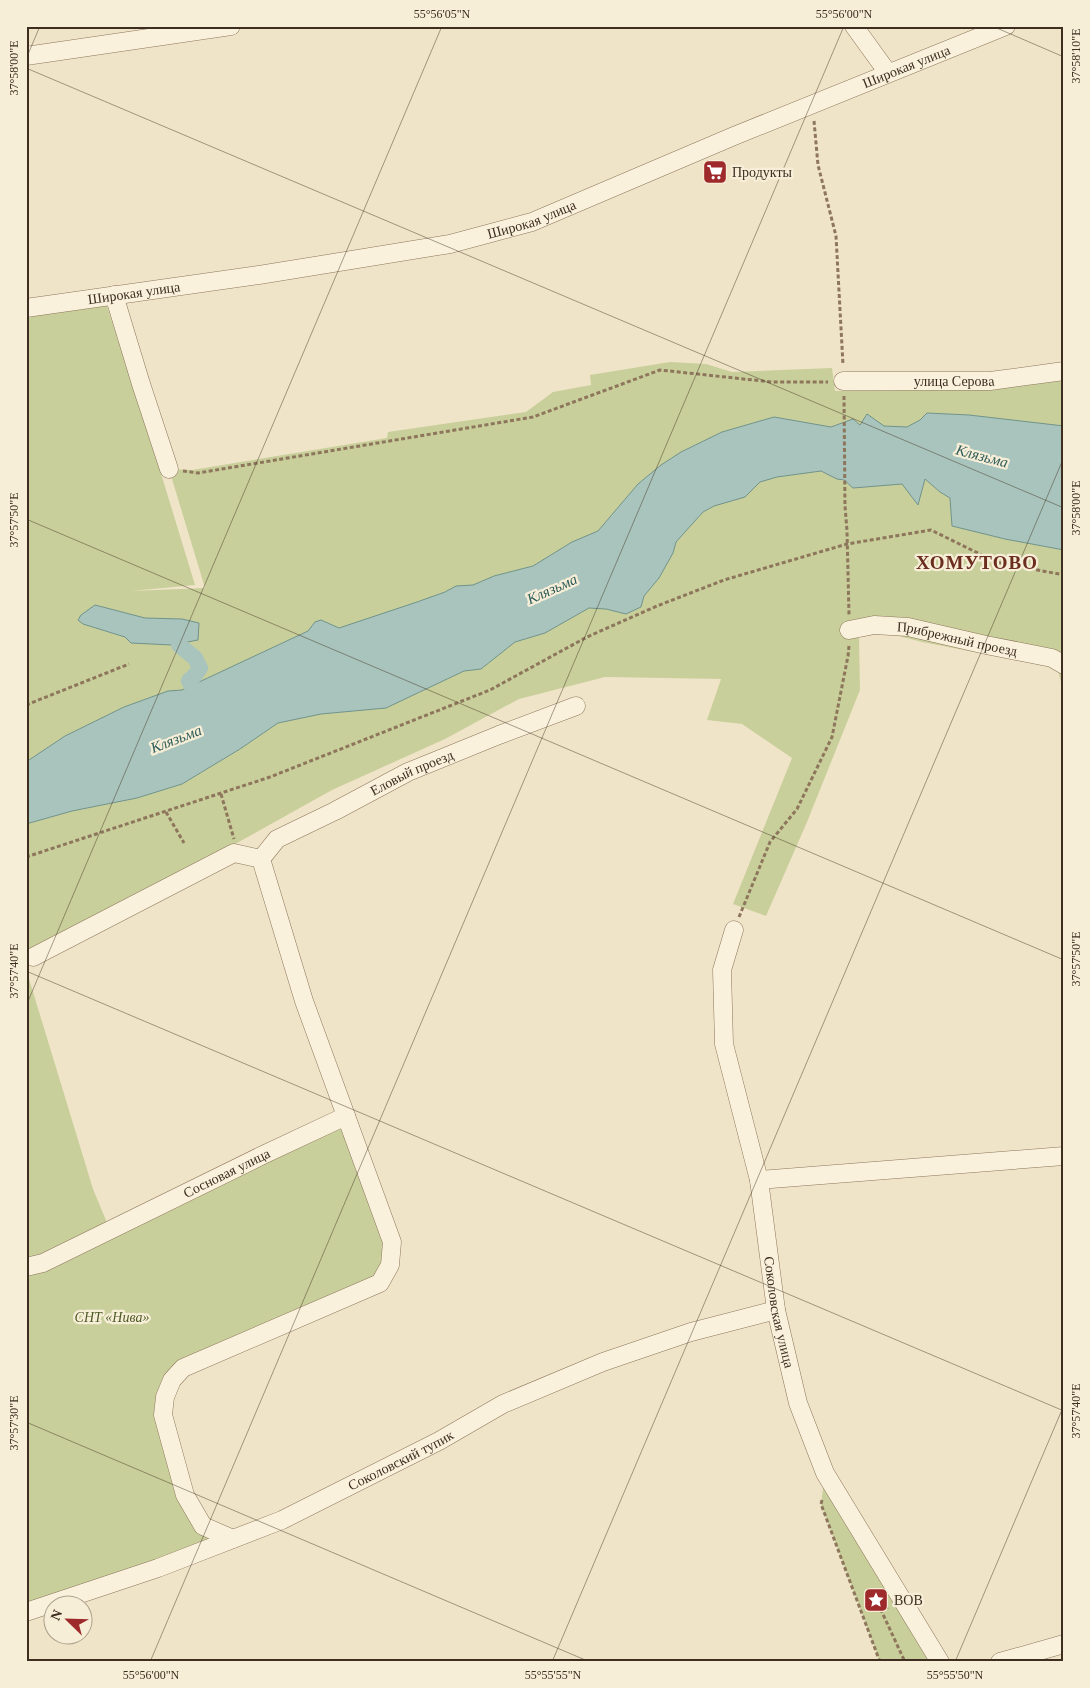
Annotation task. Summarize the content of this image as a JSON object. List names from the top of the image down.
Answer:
{
  "streets": {
    "street": [
      "Широкая улица",
      "улица Серова",
      "Прибрежный проезд",
      "Еловый проезд",
      "Сосновая улица",
      "Соколовская улица",
      "Соколовский тупик"
    ]
  },
  "crossings": [
    ["Соколовская улица", "Соколовский тупик"]
  ],
  "districts": ["ХОМУТОВО"],
  "water": ["Клязьма"],
  "parks": ["СНТ «Нива»"],
  "places": {
    "supermarket": ["Продукты"],
    "place": ["ВОВ"]
  },
  "north": "top left",
  "coordinates": [
    "55°56'05\"N",
    "55°56'00\"N",
    "37°58'10\"E",
    "37°58'00\"E",
    "37°57'50\"E",
    "37°57'40\"E",
    "37°57'30\"E",
    "55°55'55\"N",
    "55°55'50\"N"
  ]
}
